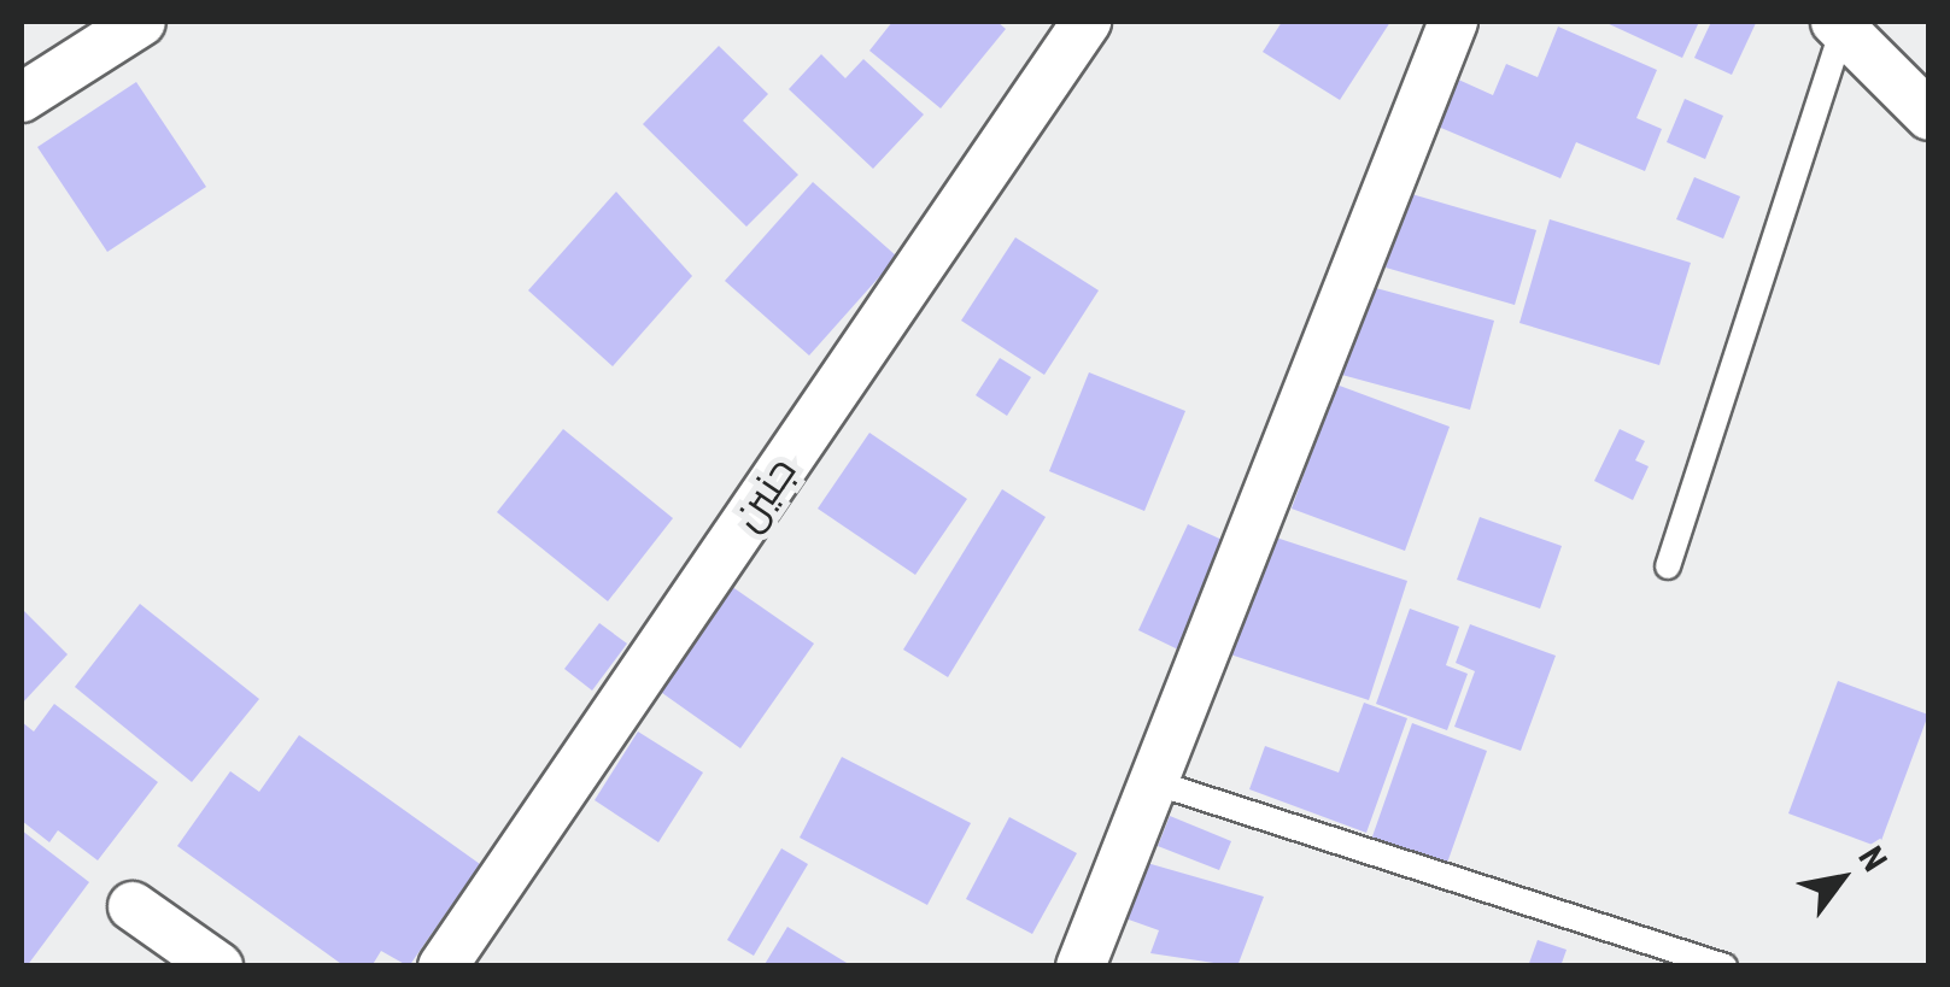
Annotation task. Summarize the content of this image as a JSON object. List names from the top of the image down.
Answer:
{
  "streets": {
    "street": ["جنين"]
  },
  "north": "top right"
}
